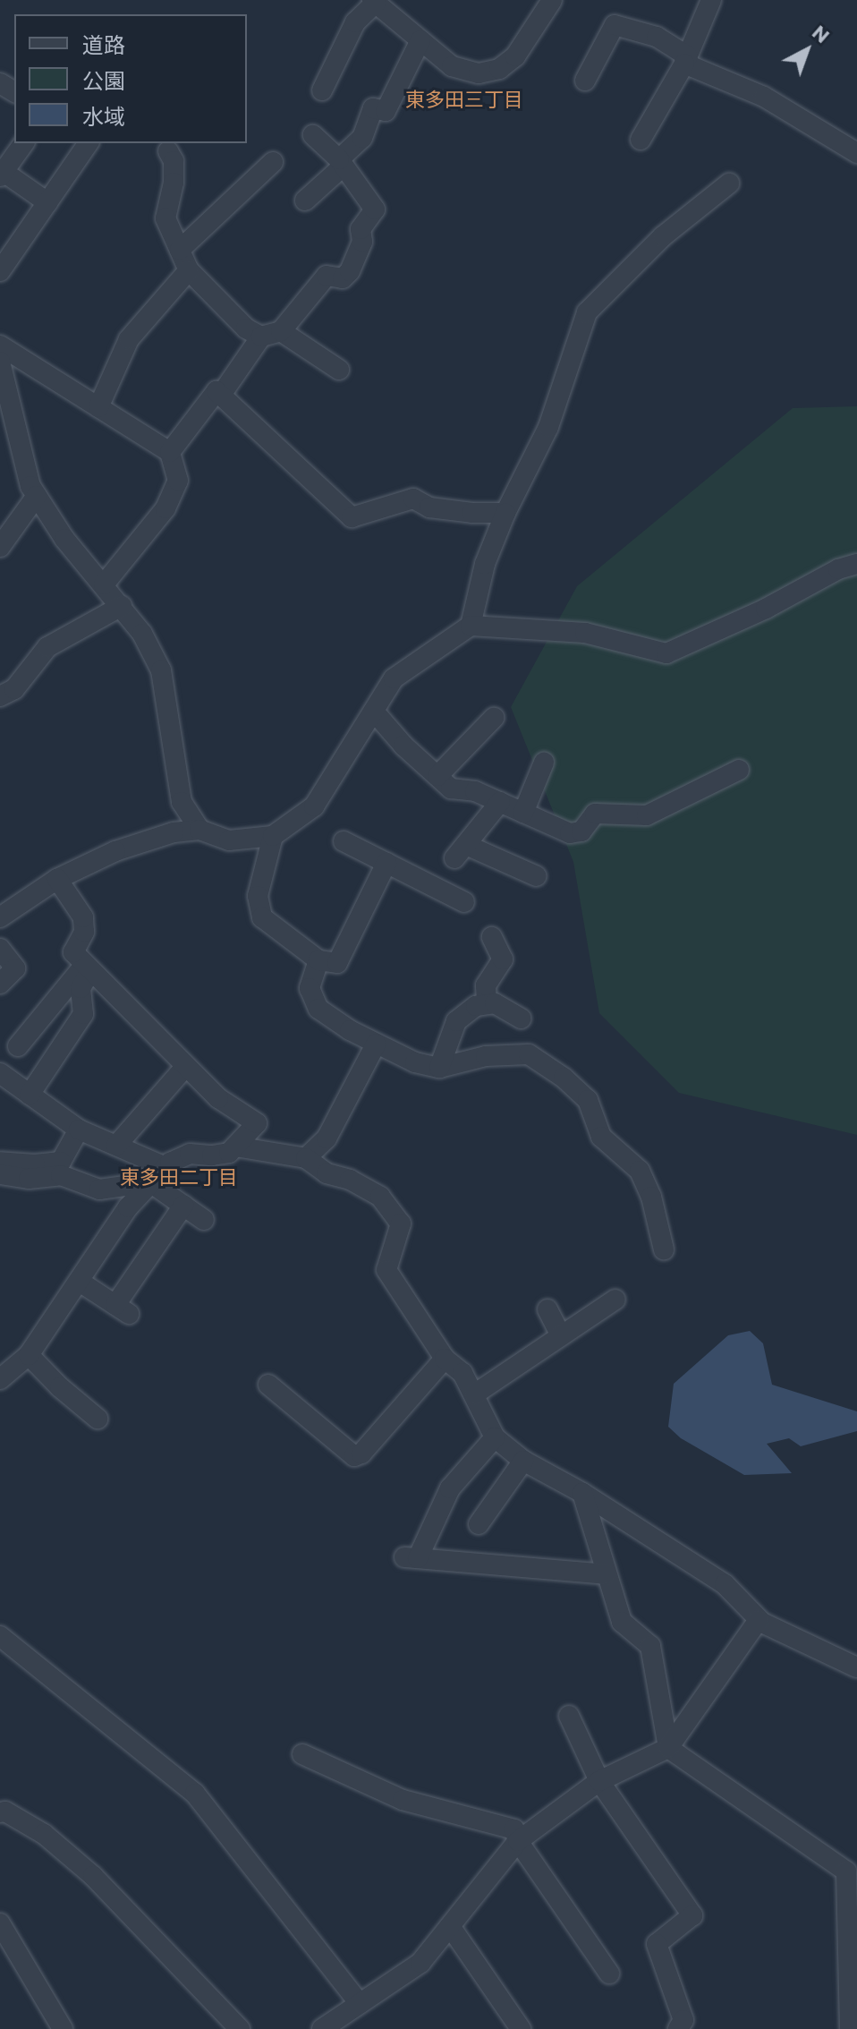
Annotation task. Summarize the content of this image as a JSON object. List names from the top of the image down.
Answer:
{
  "districts": ["東多田三丁目", "東多田二丁目"],
  "legend": ["道路", "公園", "水域"],
  "north": "top right"
}
